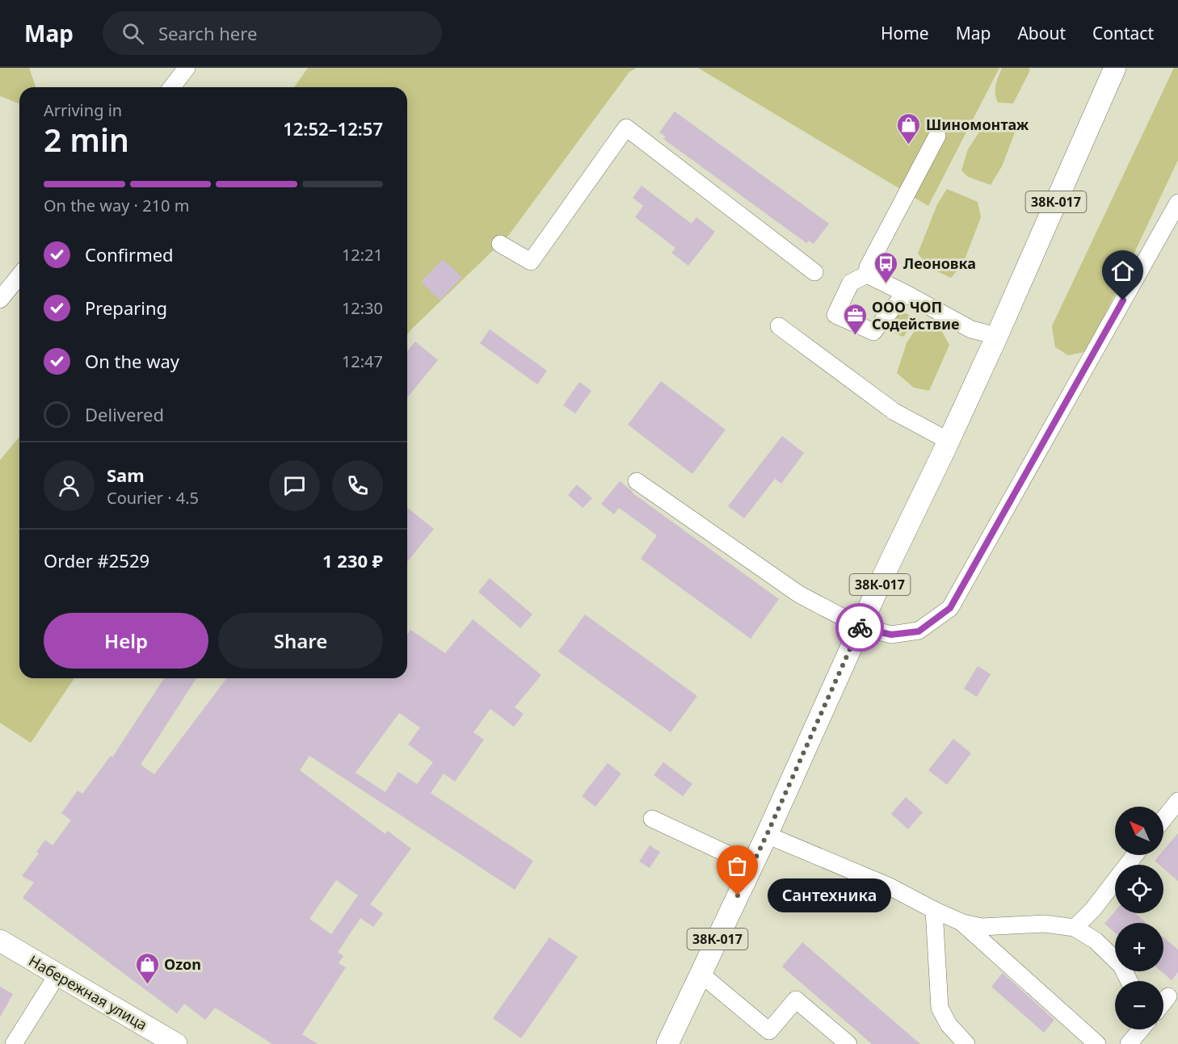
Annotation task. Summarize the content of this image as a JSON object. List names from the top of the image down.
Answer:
{
  "streets": {
    "main road": ["38К-017", "Набережная улица"]
  },
  "places": {
    "shop": ["Шиномонтаж", "Ozon"],
    "bus stop": ["Леоновка"],
    "office": ["ООО ЧОП Содействие"],
    "other": ["Сантехника"]
  },
  "north": "top left",
  "page": {
    "header": "Map",
    "search": "Search here",
    "nav": [
      "Home",
      "Map",
      "About",
      "Contact"
    ],
    "heading": ["2 min", "Arriving in", "12:52–12:57"],
    "panel": [
      "Sam",
      "Courier · 4.5",
      "Order #2529",
      "1 230 ₽"
    ],
    "bar": "On the way · 210 m",
    "list": [
      ["Confirmed", "12:21"],
      ["Preparing", "12:30"],
      ["On the way", "12:47"],
      "Delivered"
    ],
    "buttons": ["Help", "Share"],
    "map_buttons": ["+", "−"],
    "bubble": "Сантехника"
  }
}
